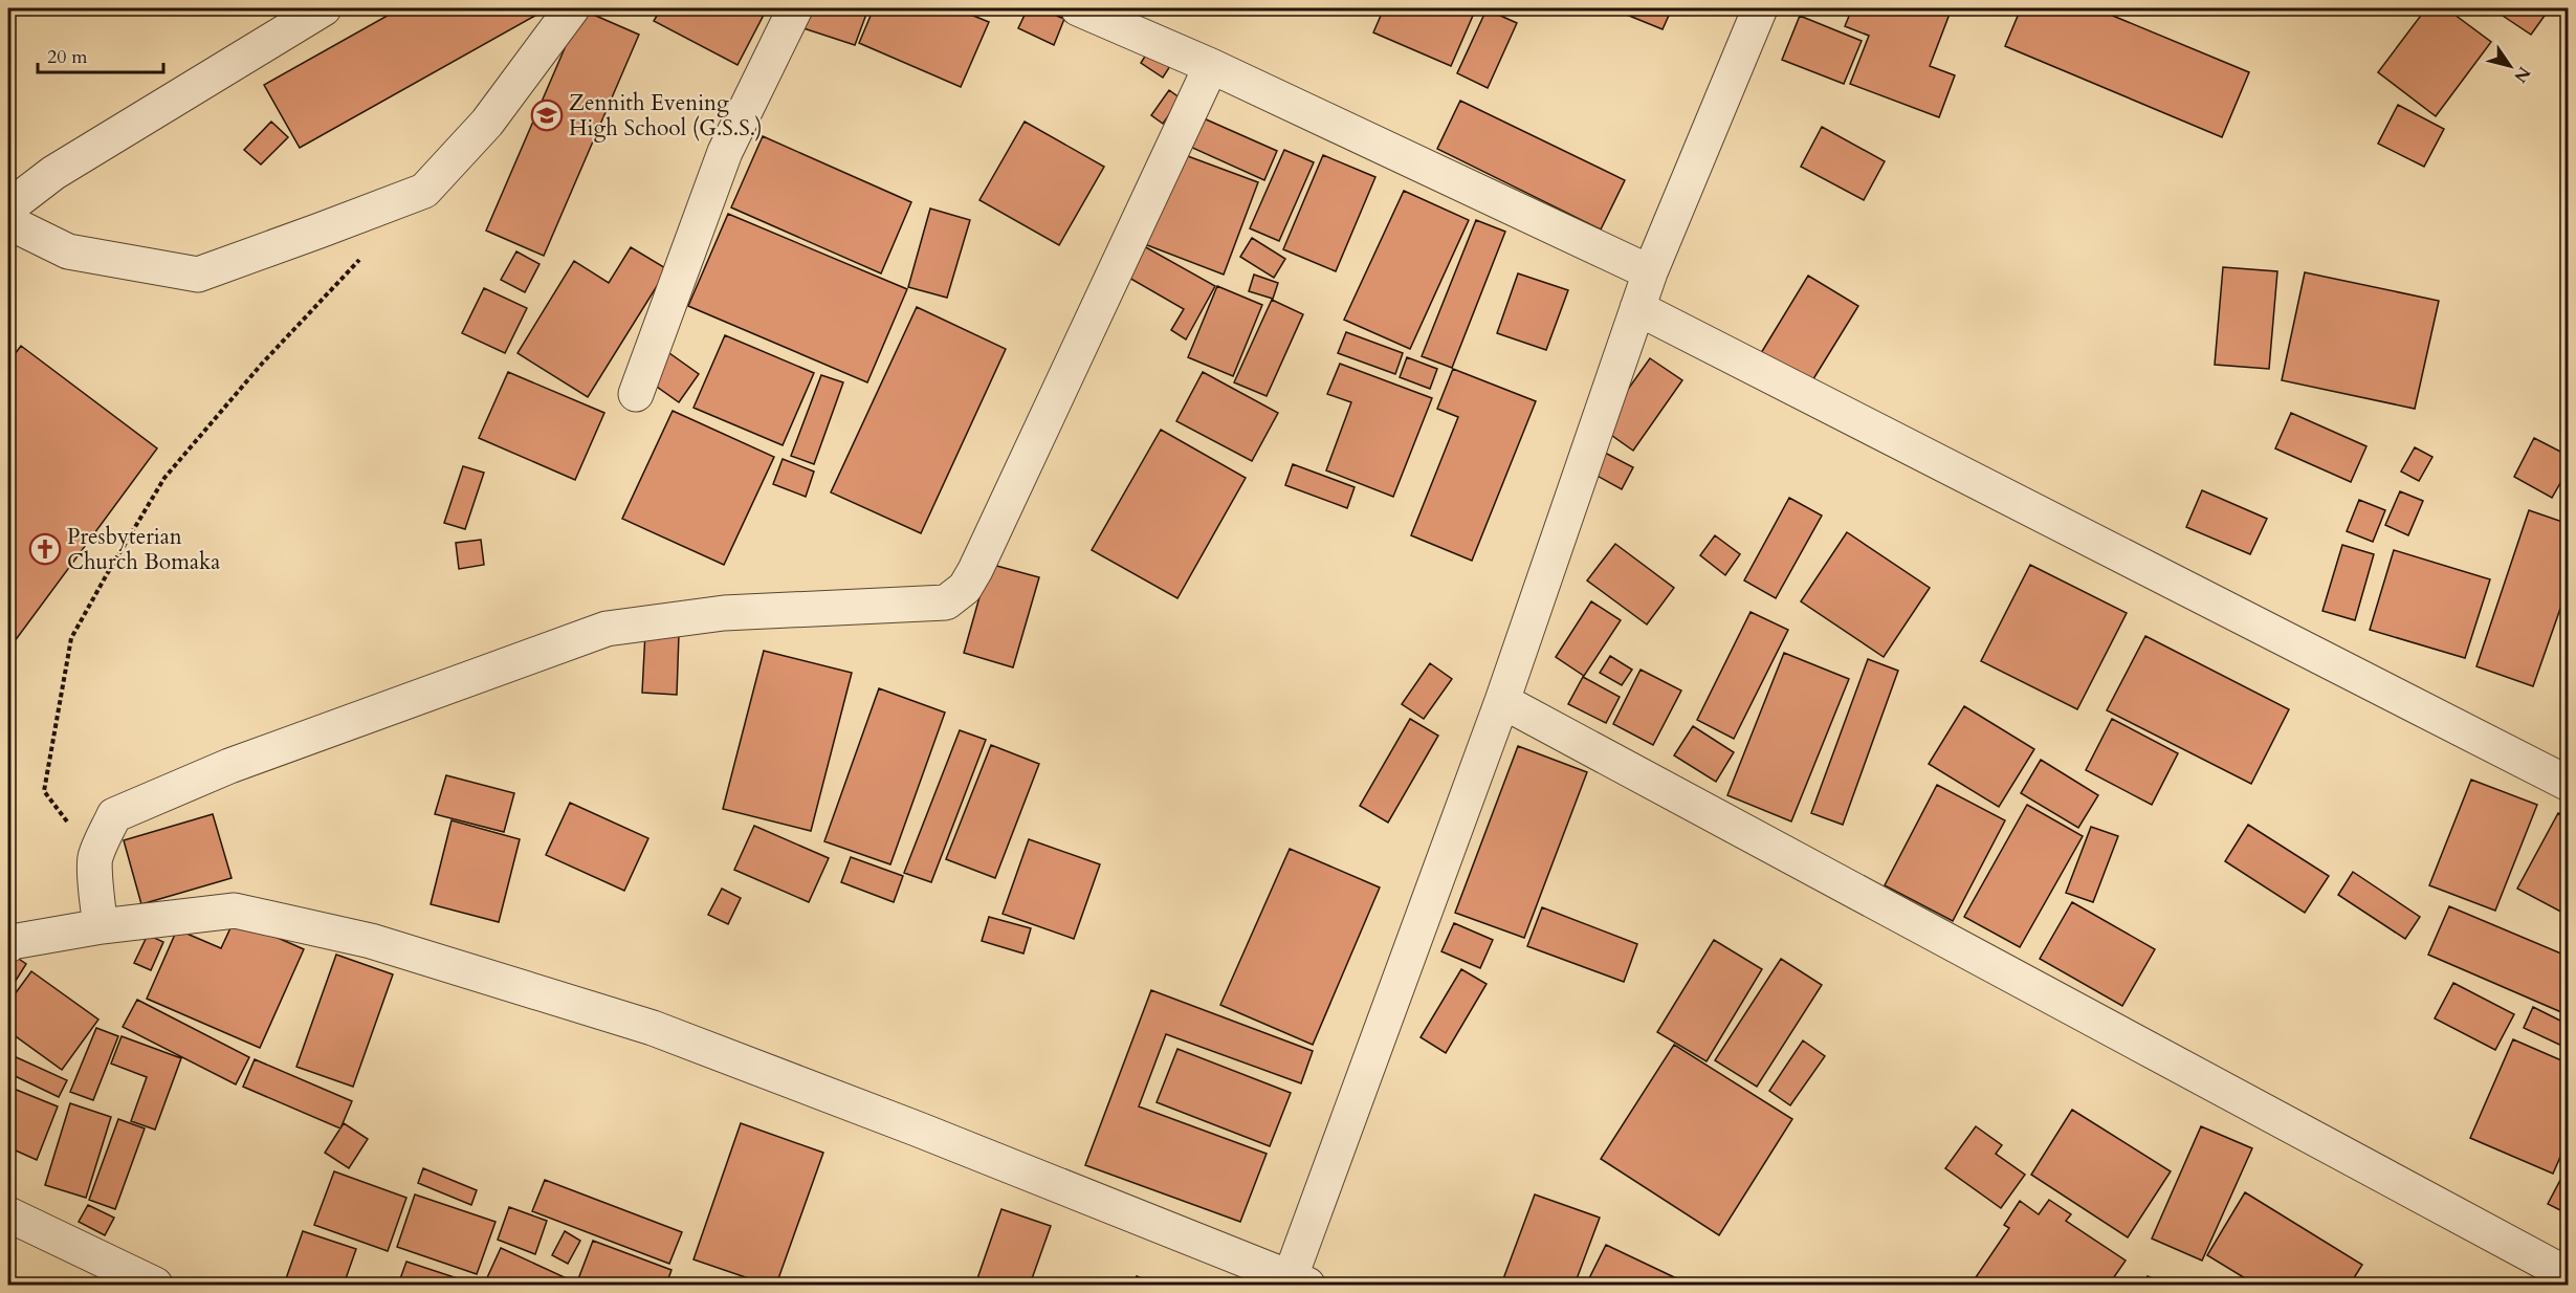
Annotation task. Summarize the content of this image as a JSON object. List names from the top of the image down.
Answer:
{
  "places": {
    "school or university": ["Zennith Evening High School (G.S.S.)"],
    "church": ["Presbyterian Church Bomaka"]
  },
  "scale_bar": "20 m",
  "north": "bottom right"
}
